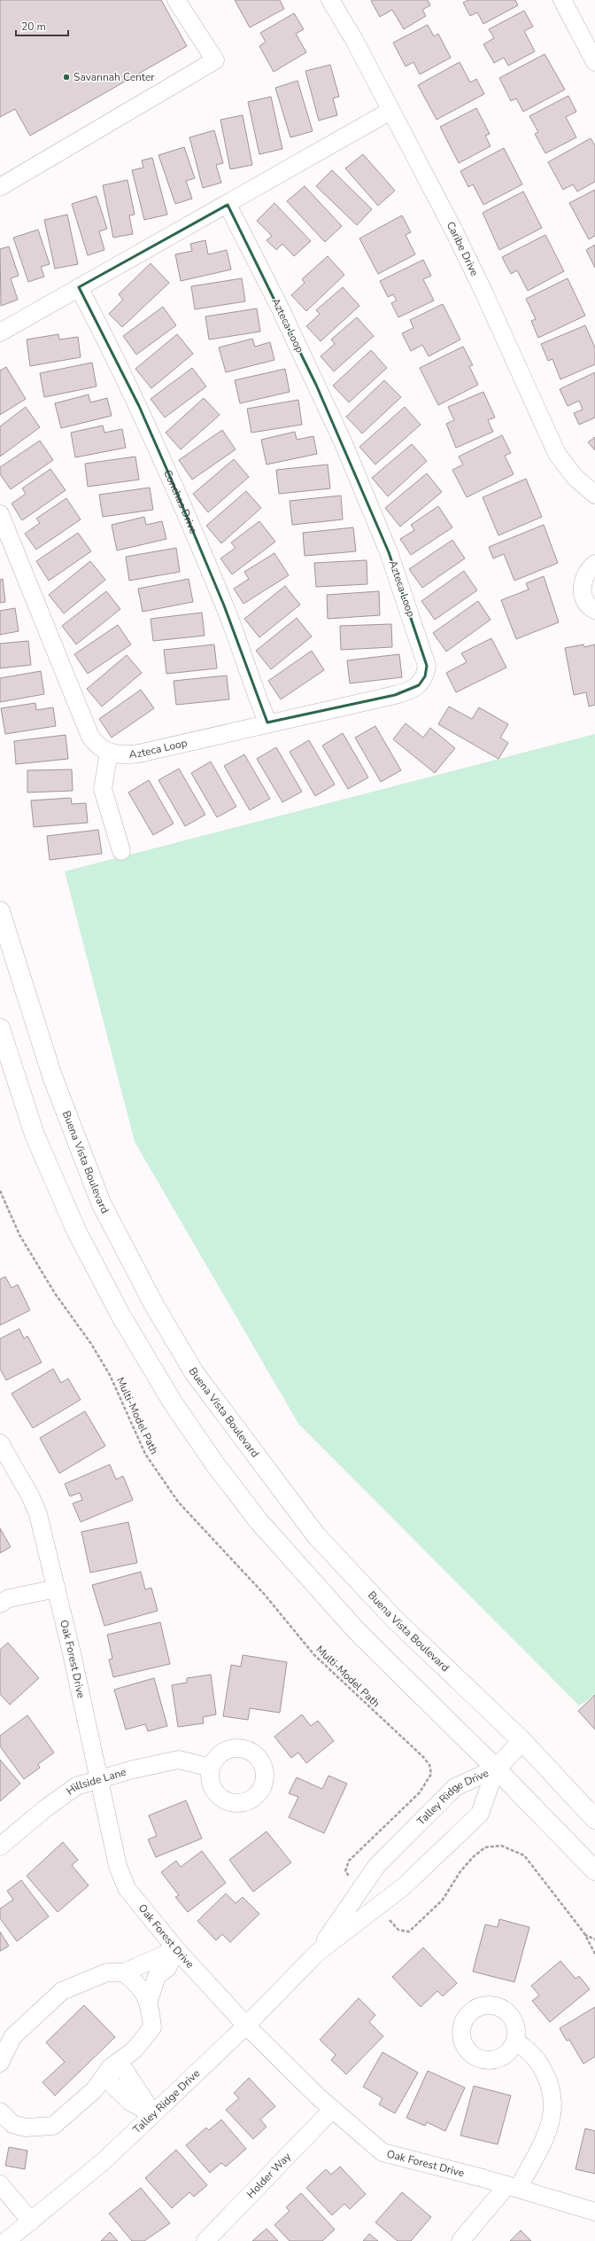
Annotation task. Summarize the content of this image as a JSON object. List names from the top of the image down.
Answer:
{
  "streets": {
    "main road": ["Buena Vista Boulevard"],
    "street": [
      "Caribe Drive",
      "Azteca Loop",
      "Conchas Drive",
      "Oak Forest Drive",
      "Hillside Lane",
      "Talley Ridge Drive",
      "Holder Way"
    ],
    "path": ["Multi-Model Path"]
  },
  "crossings": [
    ["Azteca Loop", "Conchas Drive"],
    ["Multi-Model Path", "Talley Ridge Drive"],
    ["Oak Forest Drive", "Hillside Lane"],
    ["Oak Forest Drive", "Talley Ridge Drive"],
    ["Oak Forest Drive", "Holder Way"]
  ],
  "places": ["Savannah Center"],
  "scale_bar": "20 m"
}
